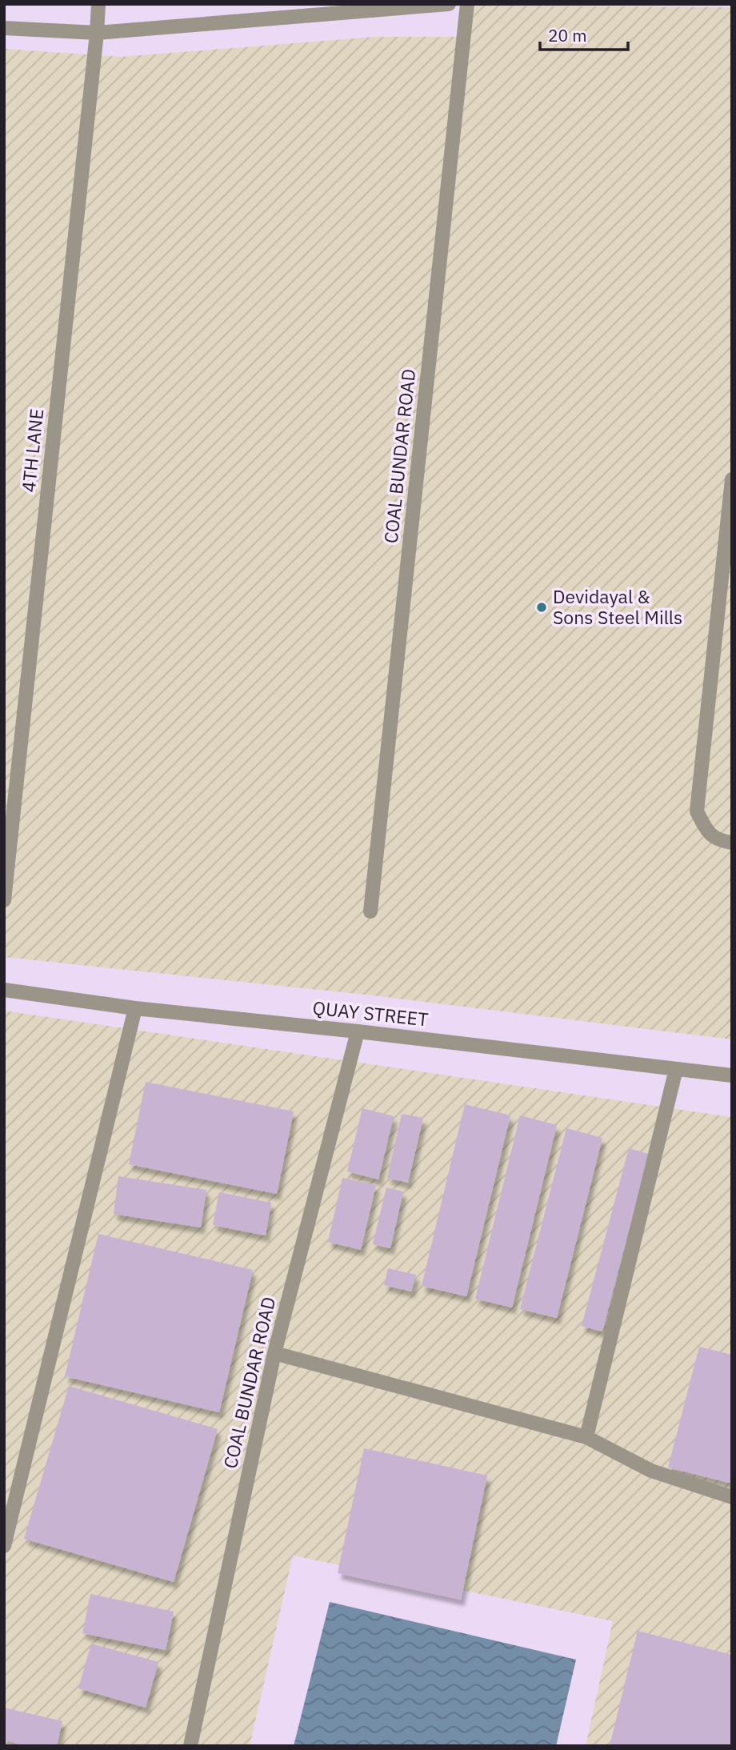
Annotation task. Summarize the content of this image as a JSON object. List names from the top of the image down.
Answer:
{
  "streets": {
    "street": ["4TH LANE", "COAL BUNDAR ROAD", "QUAY STREET"]
  },
  "crossings": [
    ["COAL BUNDAR ROAD", "QUAY STREET"]
  ],
  "places": ["Devidayal & Sons Steel Mills"],
  "scale_bar": "20 m"
}
